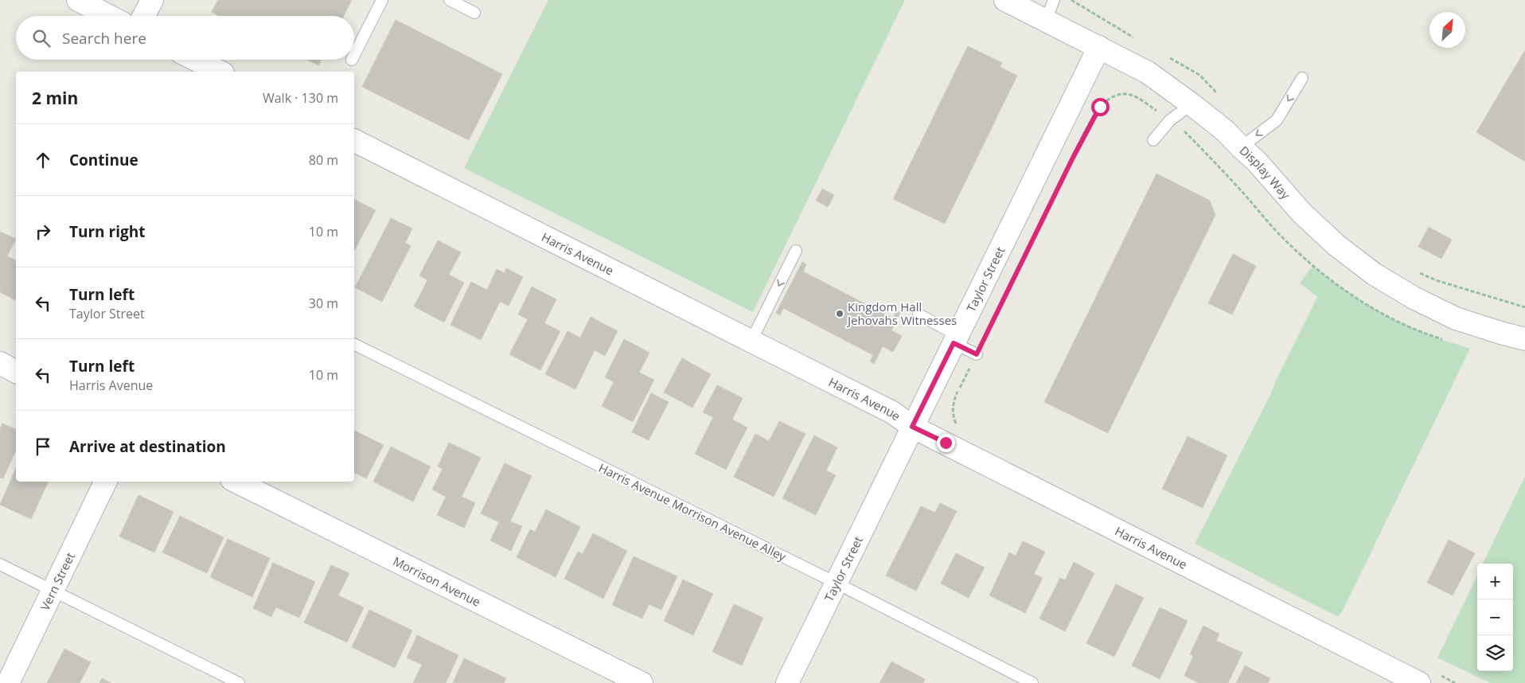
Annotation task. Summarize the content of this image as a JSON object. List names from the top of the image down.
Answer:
{
  "streets": {
    "street": [
      "Display Way",
      "Harris Avenue",
      "Taylor Street",
      "Vern Street",
      "Morrison Avenue"
    ],
    "lane": ["Harris Avenue Morrison Avenue Alley"]
  },
  "crossings": [
    ["Display Way", "Taylor Street"],
    ["Harris Avenue", "Taylor Street"],
    ["Taylor Street", "Harris Avenue Morrison Avenue Alley"]
  ],
  "places": ["Kingdom Hall Jehovahs Witnesses"],
  "north": "top right",
  "page": {
    "search": "Search here",
    "heading": ["2 min", "Walk · 130 m"],
    "list": [
      ["Continue", "80 m"],
      ["Turn right", "10 m"],
      ["Turn left", "Taylor Street", "30 m"],
      ["Turn left", "Harris Avenue", "10 m"],
      "Arrive at destination"
    ],
    "map_buttons": ["+", "−"]
  }
}
